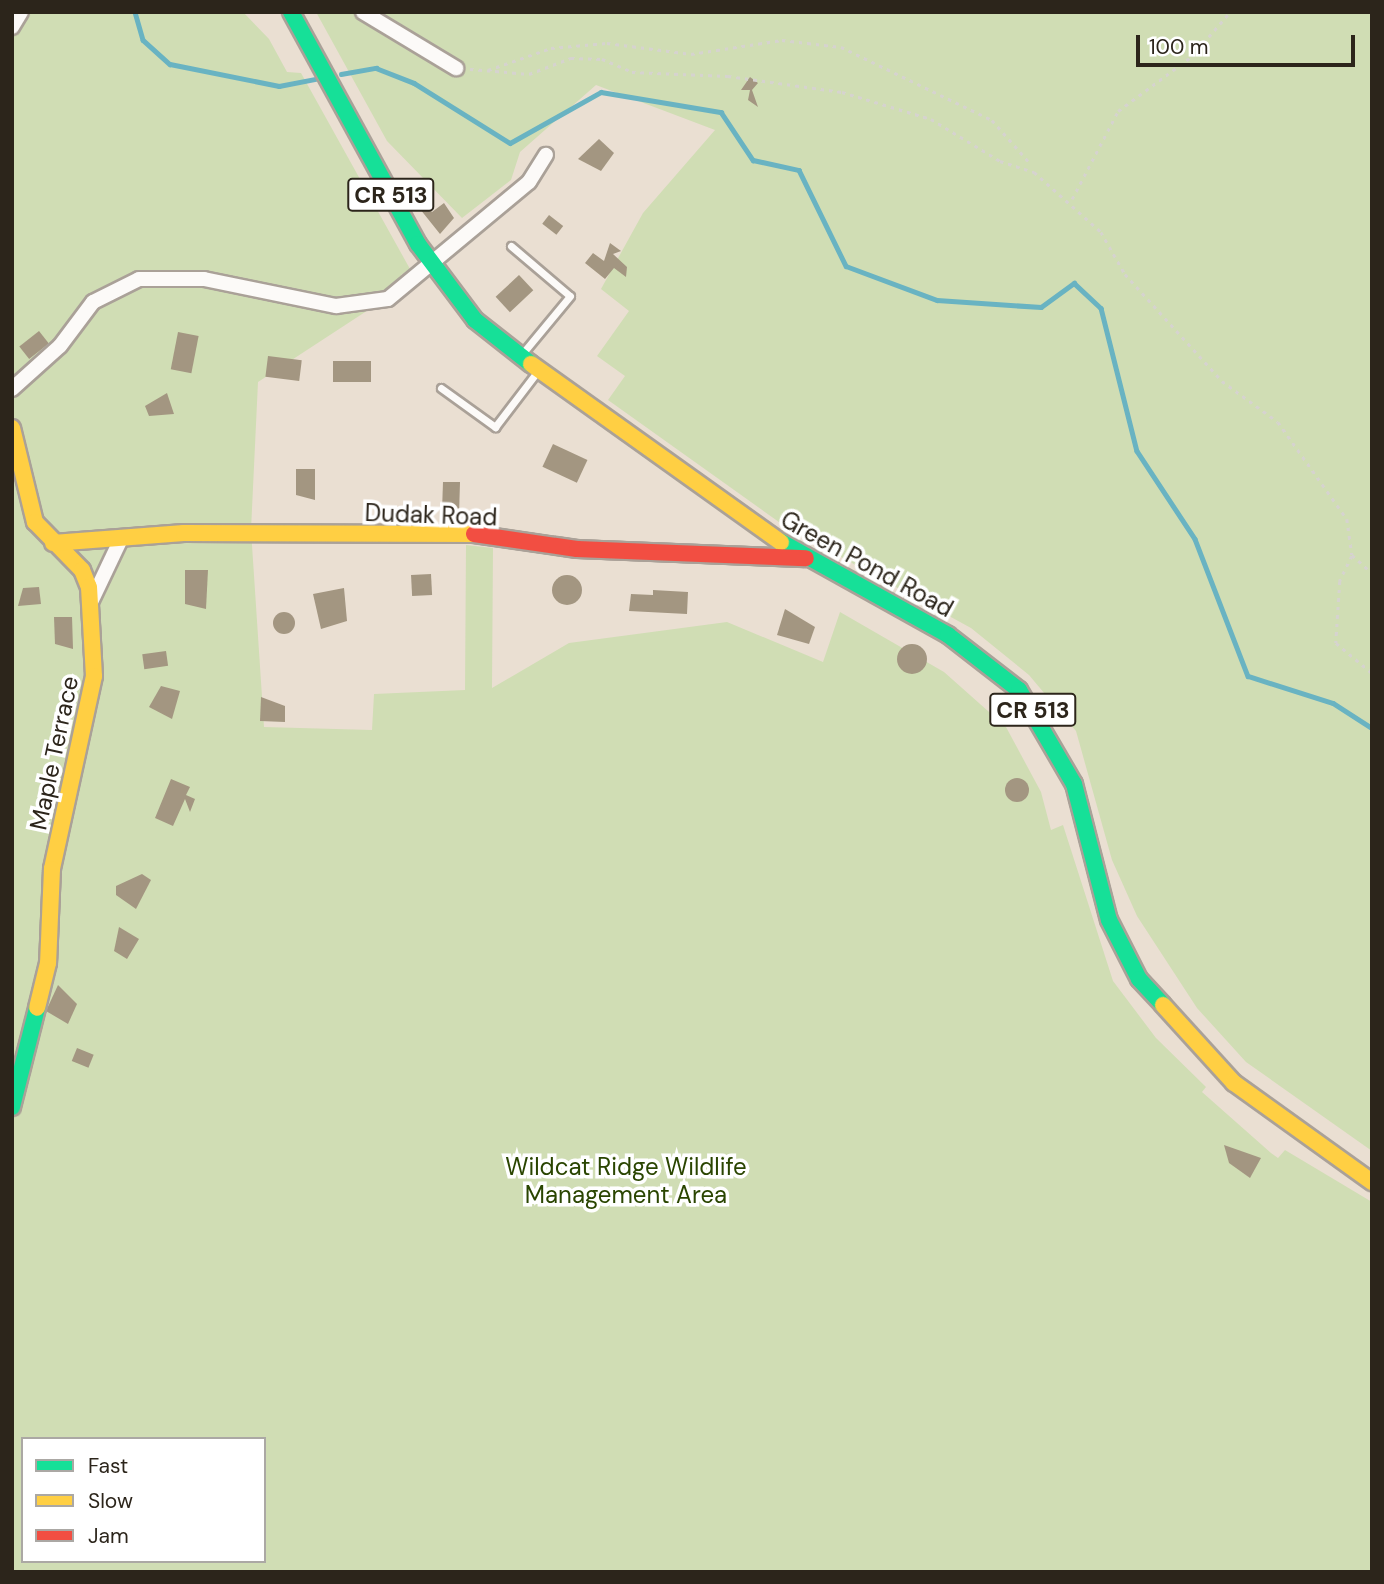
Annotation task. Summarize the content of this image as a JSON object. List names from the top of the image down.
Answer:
{
  "streets": {
    "main road": [
      "CR 513",
      "Dudak Road",
      "Green Pond Road",
      "Maple Terrace"
    ]
  },
  "crossings": [
    ["Dudak Road", "Green Pond Road"],
    ["Dudak Road", "Maple Terrace"]
  ],
  "parks": ["Wildcat Ridge Wildlife Management Area"],
  "legend": ["Fast", "Slow", "Jam"],
  "scale_bar": "100 m"
}
